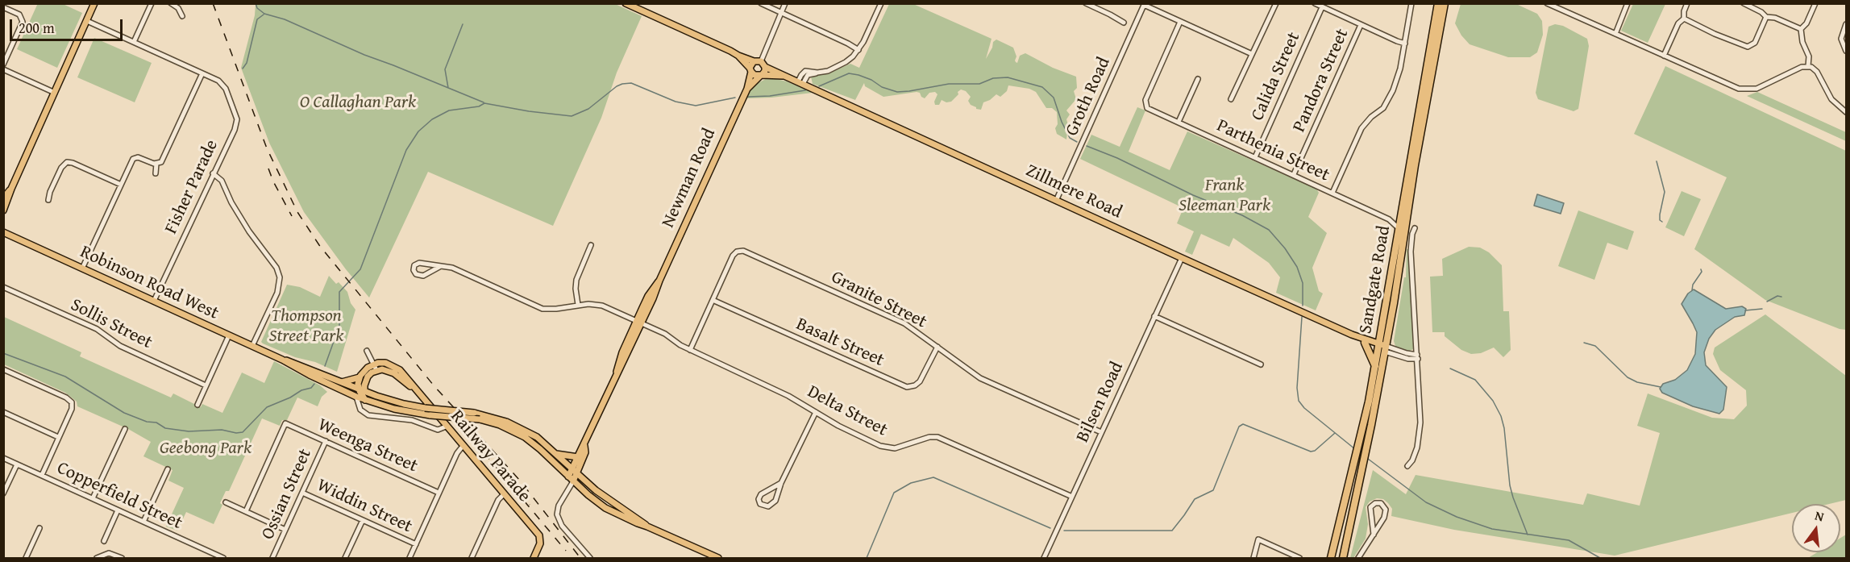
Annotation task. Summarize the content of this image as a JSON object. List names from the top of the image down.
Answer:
{
  "streets": {
    "highway": ["Sandgate Road"],
    "main road": [
      "Newman Road",
      "Zillmere Road",
      "Robinson Road West",
      "Railway Parade"
    ],
    "street": [
      "Calida Street",
      "Pandora Street",
      "Groth Road",
      "Parthenia Street",
      "Fisher Parade",
      "Granite Street",
      "Sollis Street",
      "Basalt Street",
      "Bilsen Road",
      "Delta Street",
      "Weenga Street",
      "Ossian Street",
      "Copperfield Street",
      "Widdin Street"
    ]
  },
  "crossings": [
    ["Calida Street", "Parthenia Street"],
    ["Pandora Street", "Parthenia Street"],
    ["Groth Road", "Zillmere Road"],
    ["Parthenia Street", "Sandgate Road"],
    ["Newman Road", "Zillmere Road"],
    ["Newman Road", "Robinson Road West"],
    ["Newman Road", "Delta Street"],
    ["Fisher Parade", "Robinson Road West"],
    ["Zillmere Road", "Sandgate Road"],
    ["Zillmere Road", "Bilsen Road"],
    ["Robinson Road West", "Railway Parade"],
    ["Granite Street", "Basalt Street"],
    ["Granite Street", "Bilsen Road"],
    ["Granite Street", "Delta Street"],
    ["Bilsen Road", "Delta Street"],
    ["Weenga Street", "Ossian Street"],
    ["Ossian Street", "Widdin Street"]
  ],
  "parks": [
    "O Callaghan Park",
    "Frank Sleeman Park",
    "Thompson Street Park",
    "Geebong Park"
  ],
  "scale_bar": "200 m",
  "north": "top"
}
